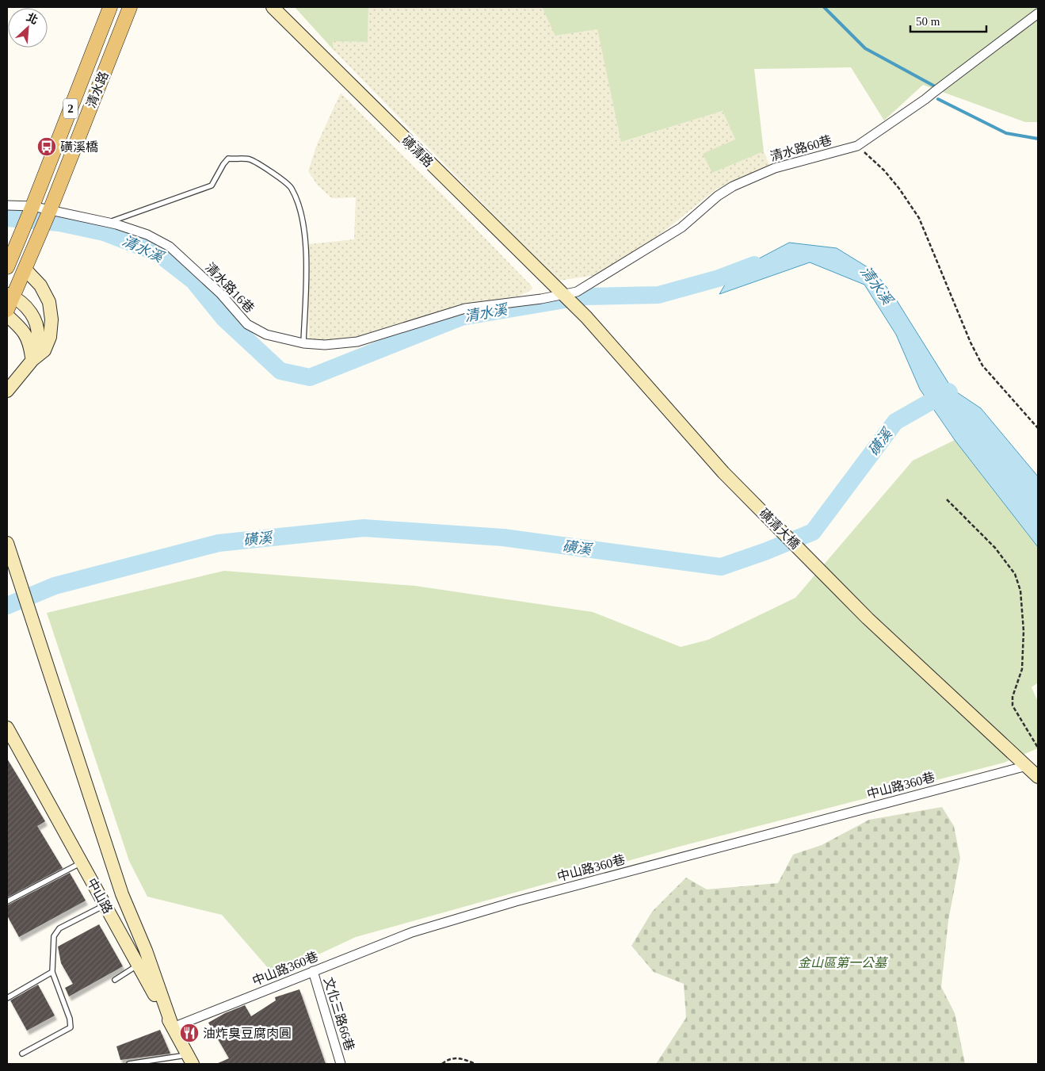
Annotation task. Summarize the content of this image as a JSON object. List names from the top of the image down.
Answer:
{
  "streets": {
    "main road": ["清水路", "2"],
    "street": [
      "清水路60巷",
      "磺清路",
      "清水路16巷",
      "磺清大橋",
      "中山路360巷",
      "中山路",
      "文化三路66巷"
    ]
  },
  "crossings": [
    ["清水路", "2"],
    ["清水路", "清水路16巷"],
    ["2", "清水路16巷"],
    ["清水路60巷", "磺清路"],
    ["清水路60巷", "清水路16巷"],
    ["清水路60巷", "磺清大橋"],
    ["磺清路", "清水路16巷"],
    ["磺清路", "磺清大橋"],
    ["清水路16巷", "磺清大橋"],
    ["磺清大橋", "中山路360巷"],
    ["中山路360巷", "中山路"],
    ["中山路360巷", "文化三路66巷"]
  ],
  "water": ["清水溪", "磺溪"],
  "parks": ["金山區第一公墓"],
  "places": {
    "bus stop": ["磺溪橋"],
    "restaurant": ["油炸臭豆腐肉圓"]
  },
  "scale_bar": "50 m",
  "north": "top right"
}
